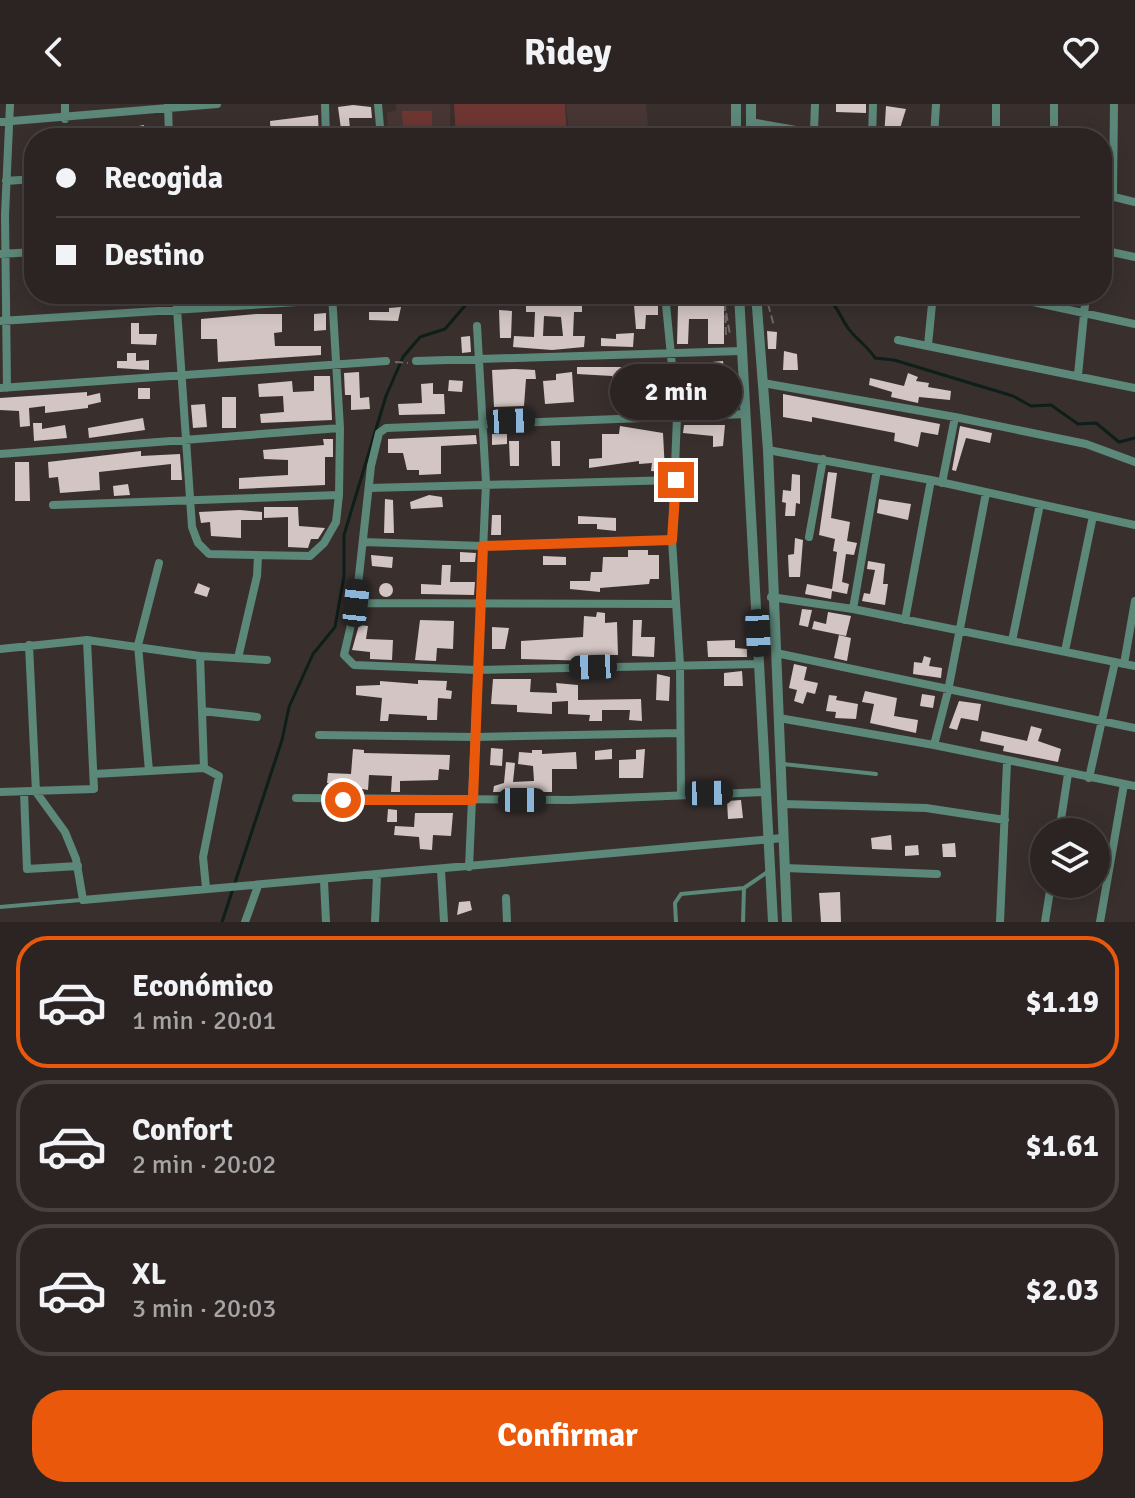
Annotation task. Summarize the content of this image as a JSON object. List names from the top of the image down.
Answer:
{
  "page": {
    "header": "Ridey",
    "banner": ["Recogida", "Destino"],
    "bubble": "2 min",
    "list": [
      {
        "name": "Económico",
        "note": "1 min · 20:01",
        "value": "$1.19"
      },
      {
        "name": "Confort",
        "note": "2 min · 20:02",
        "value": "$1.61"
      },
      {
        "name": "XL",
        "note": "3 min · 20:03",
        "value": "$2.03"
      }
    ],
    "buttons": "Confirmar"
  }
}
